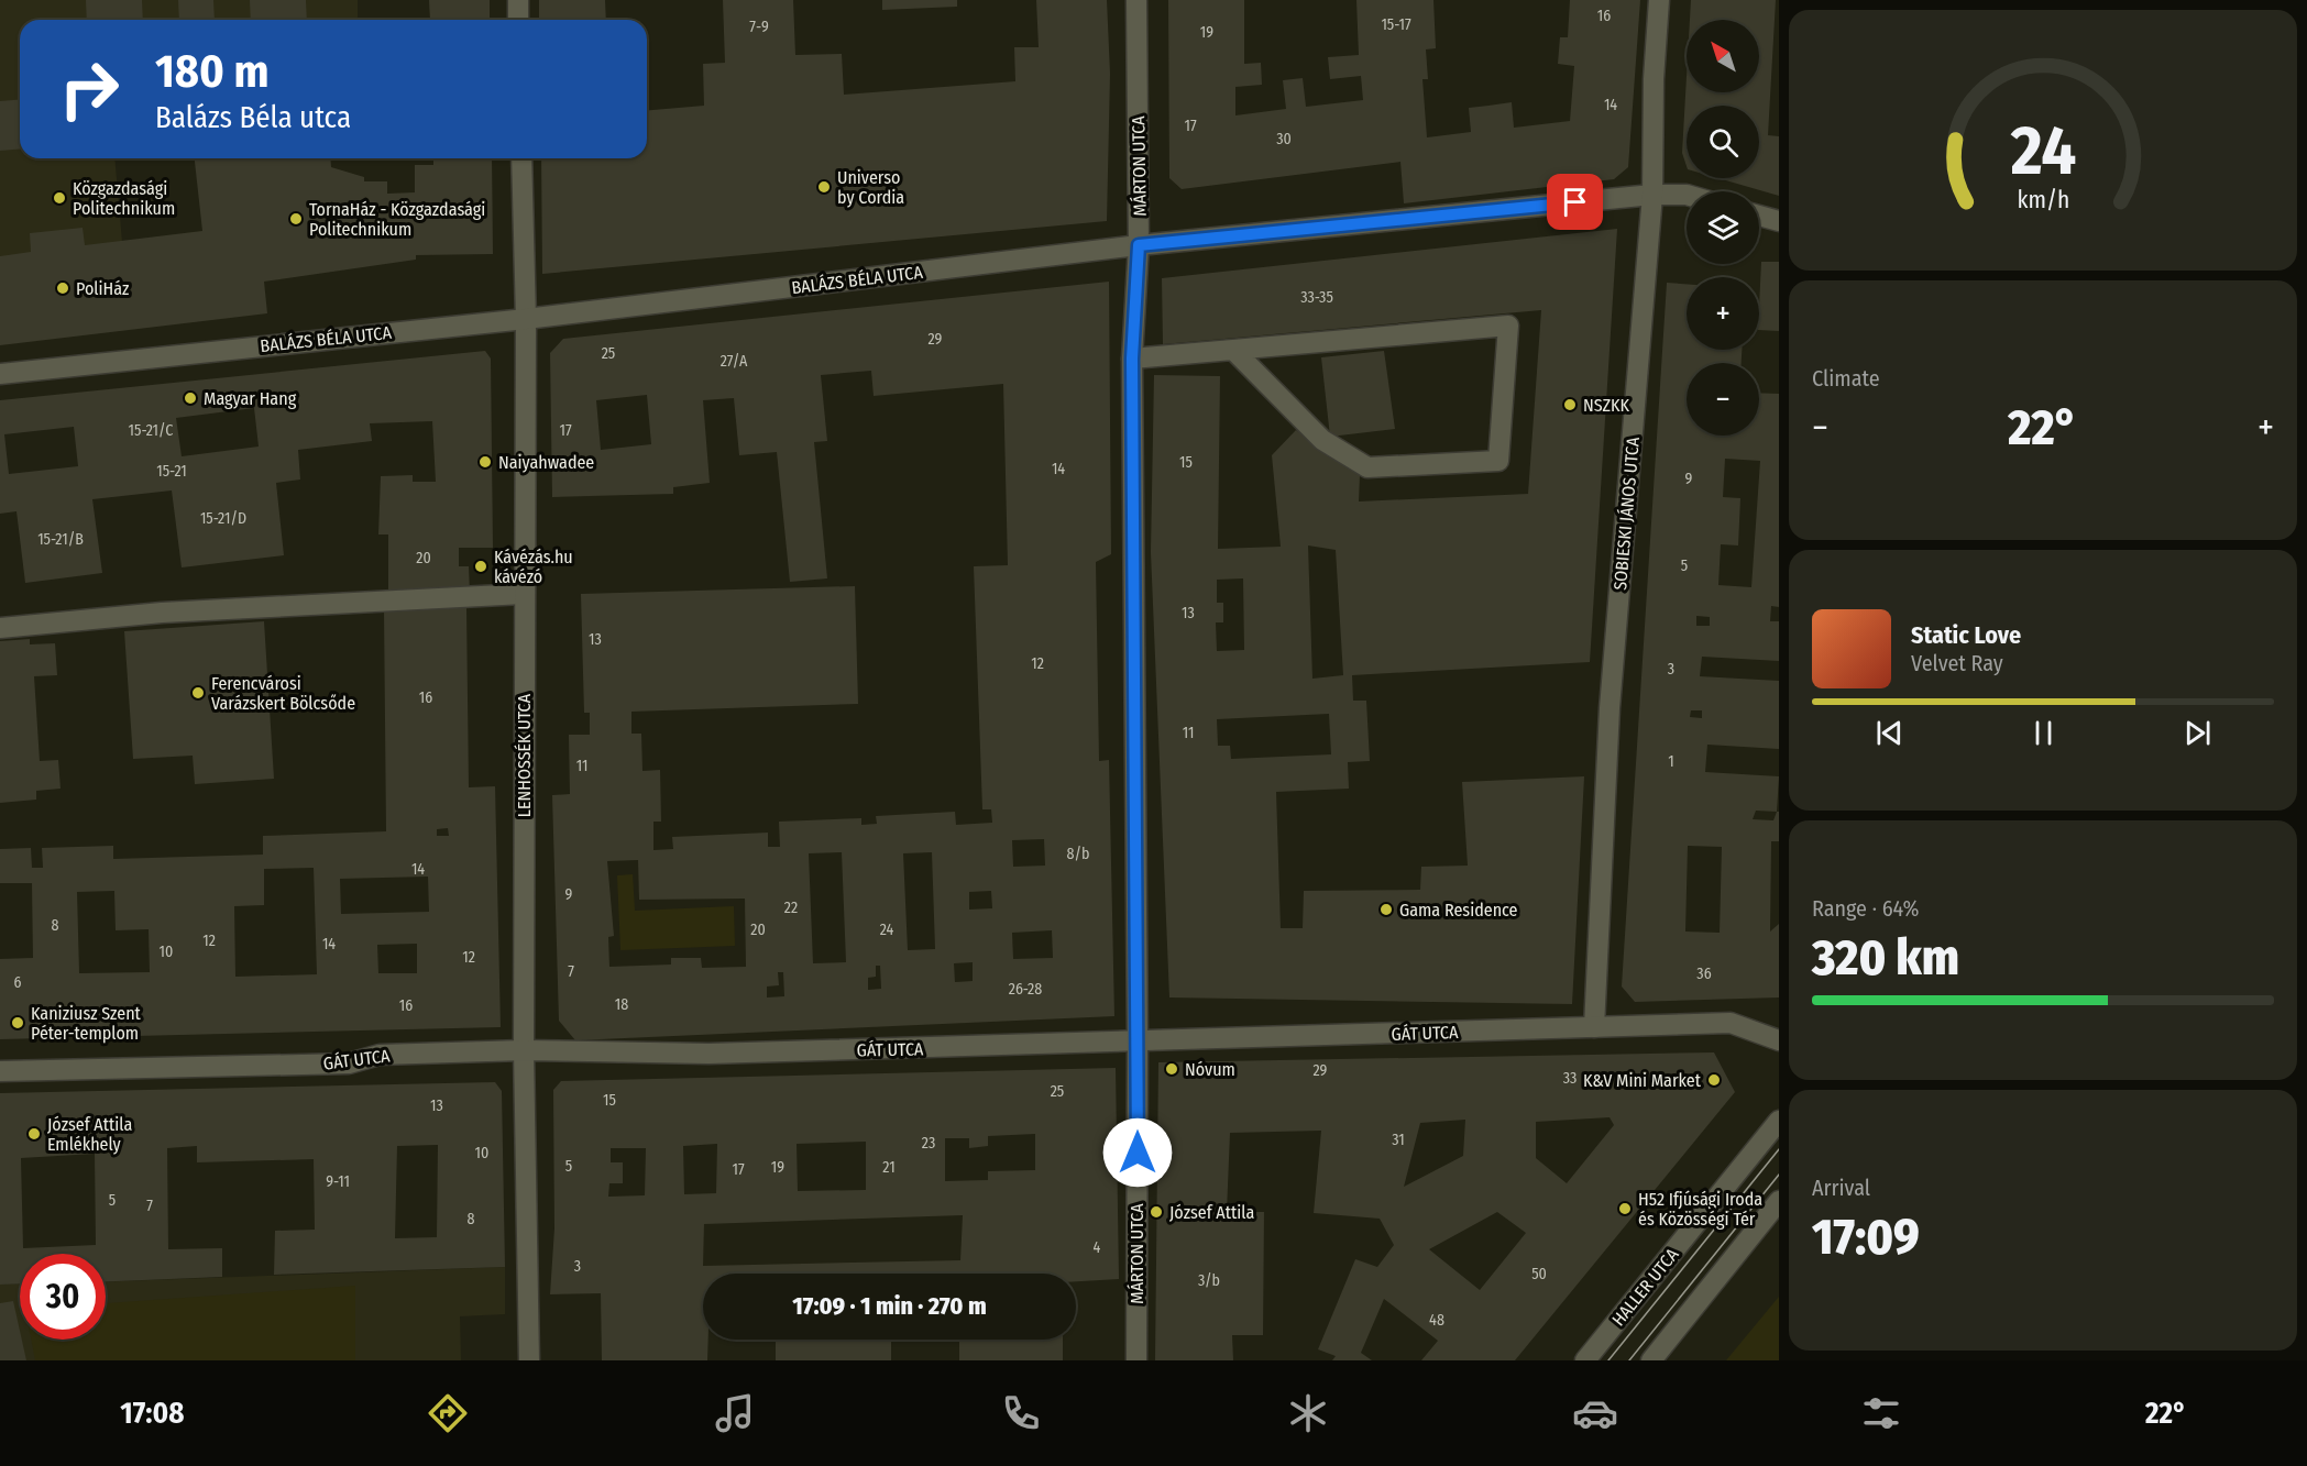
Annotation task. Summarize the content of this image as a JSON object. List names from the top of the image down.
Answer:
{
  "streets": {
    "street": [
      "MÁRTON UTCA",
      "BALÁZS BÉLA UTCA",
      "SOBIESKI JÁNOS UTCA",
      "LENHOSSÉK UTCA",
      "GÁT UTCA",
      "HALLER UTCA"
    ]
  },
  "crossings": [
    ["MÁRTON UTCA", "BALÁZS BÉLA UTCA"],
    ["MÁRTON UTCA", "GÁT UTCA"],
    ["BALÁZS BÉLA UTCA", "SOBIESKI JÁNOS UTCA"],
    ["BALÁZS BÉLA UTCA", "LENHOSSÉK UTCA"],
    ["SOBIESKI JÁNOS UTCA", "GÁT UTCA"],
    ["LENHOSSÉK UTCA", "GÁT UTCA"]
  ],
  "places": [
    "Universo by Cordia",
    "Közgazdasági Politechnikum",
    "TornaHáz - Közgazdasági Politechnikum",
    "PoliHáz",
    "Magyar Hang",
    "NSZKK",
    "Naiyahwadee",
    "Kávézás.hu kávézó",
    "Ferencvárosi Varázskert Bölcsőde",
    "Gama Residence",
    "Kaniziusz Szent Péter-templom",
    "Nóvum",
    "K&V Mini Market",
    "József Attila Emlékhely",
    "H52 Ifjúsági Iroda és Közösségi Tér",
    "József Attila"
  ],
  "house_numbers": [
    "16",
    "15-17",
    "7-9",
    "19",
    "14",
    "17",
    "30",
    "33-35",
    "29",
    "25",
    "27/A",
    "15-21/C",
    "17",
    "15",
    "14",
    "15-21",
    "9",
    "15-21/D",
    "15-21/B",
    "20",
    "5",
    "13",
    "13",
    "12",
    "3",
    "16",
    "11",
    "1",
    "11",
    "8/b",
    "14",
    "9",
    "22",
    "8",
    "20",
    "24",
    "12",
    "14",
    "10",
    "12",
    "7",
    "36",
    "6",
    "26-28",
    "18",
    "16",
    "29",
    "33",
    "25",
    "15",
    "13",
    "31",
    "23",
    "10",
    "5",
    "19",
    "21",
    "17",
    "9-11",
    "5",
    "7",
    "8",
    "4",
    "3",
    "50",
    "3/b",
    "48"
  ],
  "north": "top left",
  "page": {
    "map_buttons": ["+", "−"],
    "turn": ["180 m", "Balázs Béla utca"],
    "tile": [
      "Climate",
      ["Range · 64%", "320 km"],
      ["Arrival", "17:09"]
    ],
    "heat": ["−", "22°", "+"],
    "song": ["Static Love", "Velvet Ray"],
    "limit": "30",
    "trip": "17:09 · 1 min · 270 m",
    "tabs": ["17:08", "22°"],
    "gauge": ["24", "km/h"]
  }
}
